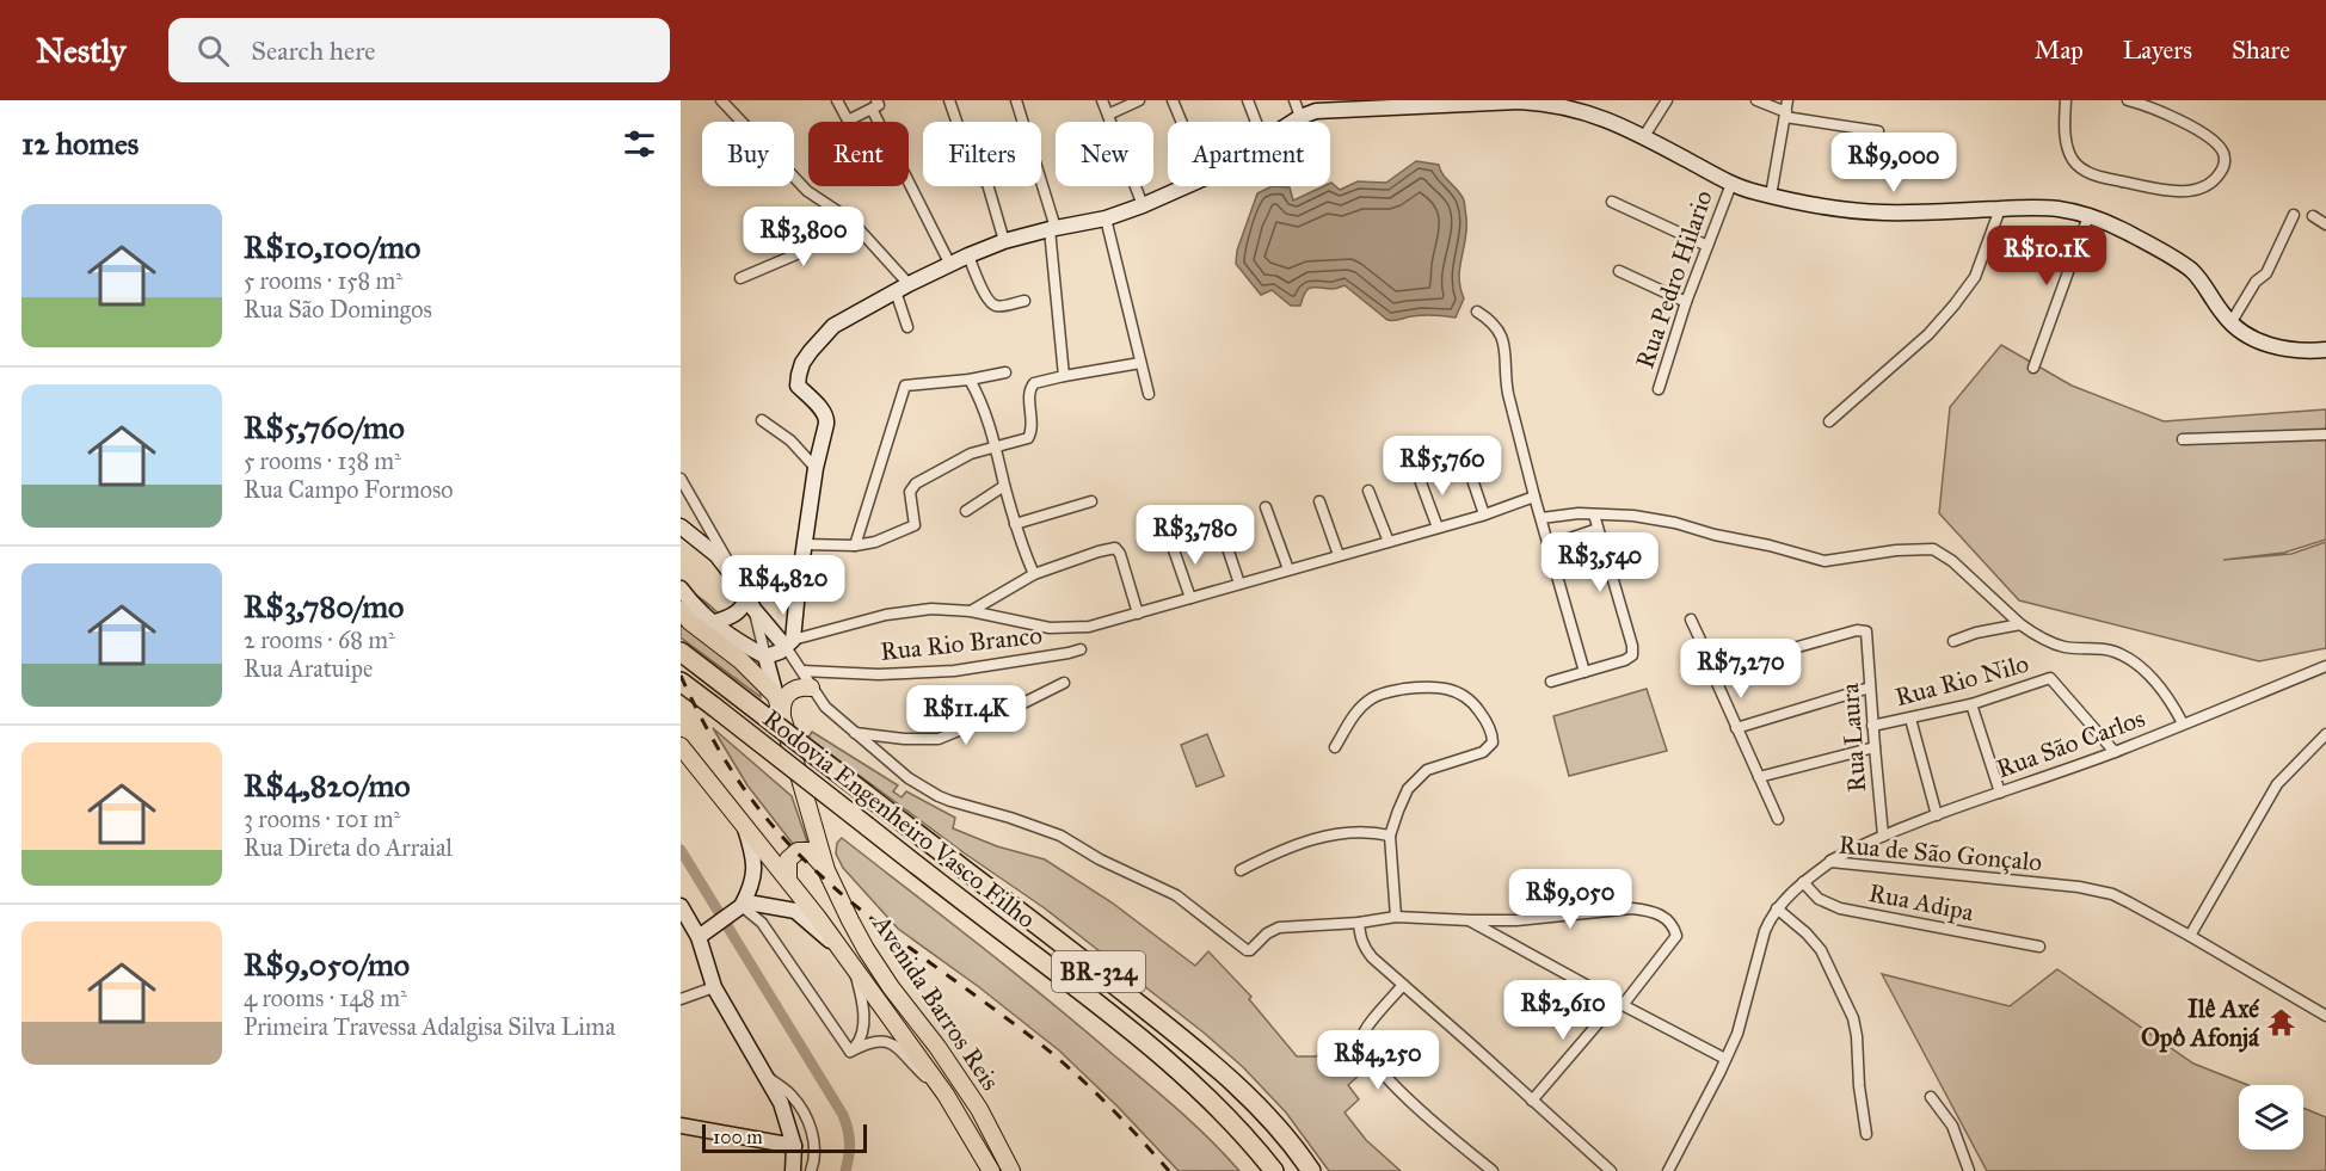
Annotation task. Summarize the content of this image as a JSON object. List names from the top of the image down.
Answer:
{
  "streets": {
    "highway": ["Rodovia Engenheiro Vasco Filho", "BR-324"],
    "main road": ["Avenida Barros Reis"],
    "street": [
      "Rua Pedro Hilario",
      "Rua Rio Branco",
      "Rua Rio Nilo",
      "Rua Laura",
      "Rua São Carlos",
      "Rua de São Gonçalo",
      "Rua Adipa"
    ]
  },
  "crossings": [
    ["Rua Rio Nilo", "Rua Laura"],
    ["Rua Rio Nilo", "Rua São Carlos"],
    ["Rua Laura", "Rua São Carlos"],
    ["Rua São Carlos", "Rua de São Gonçalo"],
    ["Rua de São Gonçalo", "Rua Adipa"]
  ],
  "places": {
    "temple": ["Ilê Axé Opô Afonjá"]
  },
  "scale_bar": "100 m",
  "page": {
    "header": "Nestly",
    "search": "Search here",
    "nav": ["Map", "Layers", "Share"],
    "heading": "12 homes",
    "chip": [
      "Buy",
      "Rent",
      "Filters",
      "New",
      "Apartment"
    ],
    "price": [
      "R$9,000",
      "R$3,800",
      "R$10.1K",
      "R$5,760",
      "R$3,780",
      "R$3,540",
      "R$4,820",
      "R$7,270",
      "R$11.4K",
      "R$9,050",
      "R$2,610",
      "R$4,250"
    ],
    "list": [
      {
        "name": "R$10,100/mo",
        "note": "5 rooms · 158 m² · Rua São Domingos"
      },
      {
        "name": "R$5,760/mo",
        "note": "5 rooms · 138 m² · Rua Campo Formoso"
      },
      {
        "name": "R$3,780/mo",
        "note": "2 rooms · 68 m² · Rua Aratuipe"
      },
      {
        "name": "R$4,820/mo",
        "note": "3 rooms · 101 m² · Rua Direta do Arraial"
      },
      {
        "name": "R$9,050/mo",
        "note": "4 rooms · 148 m² · Primeira Travessa Adalgisa Silva Lima"
      }
    ],
    "scale": "100 m"
  }
}
